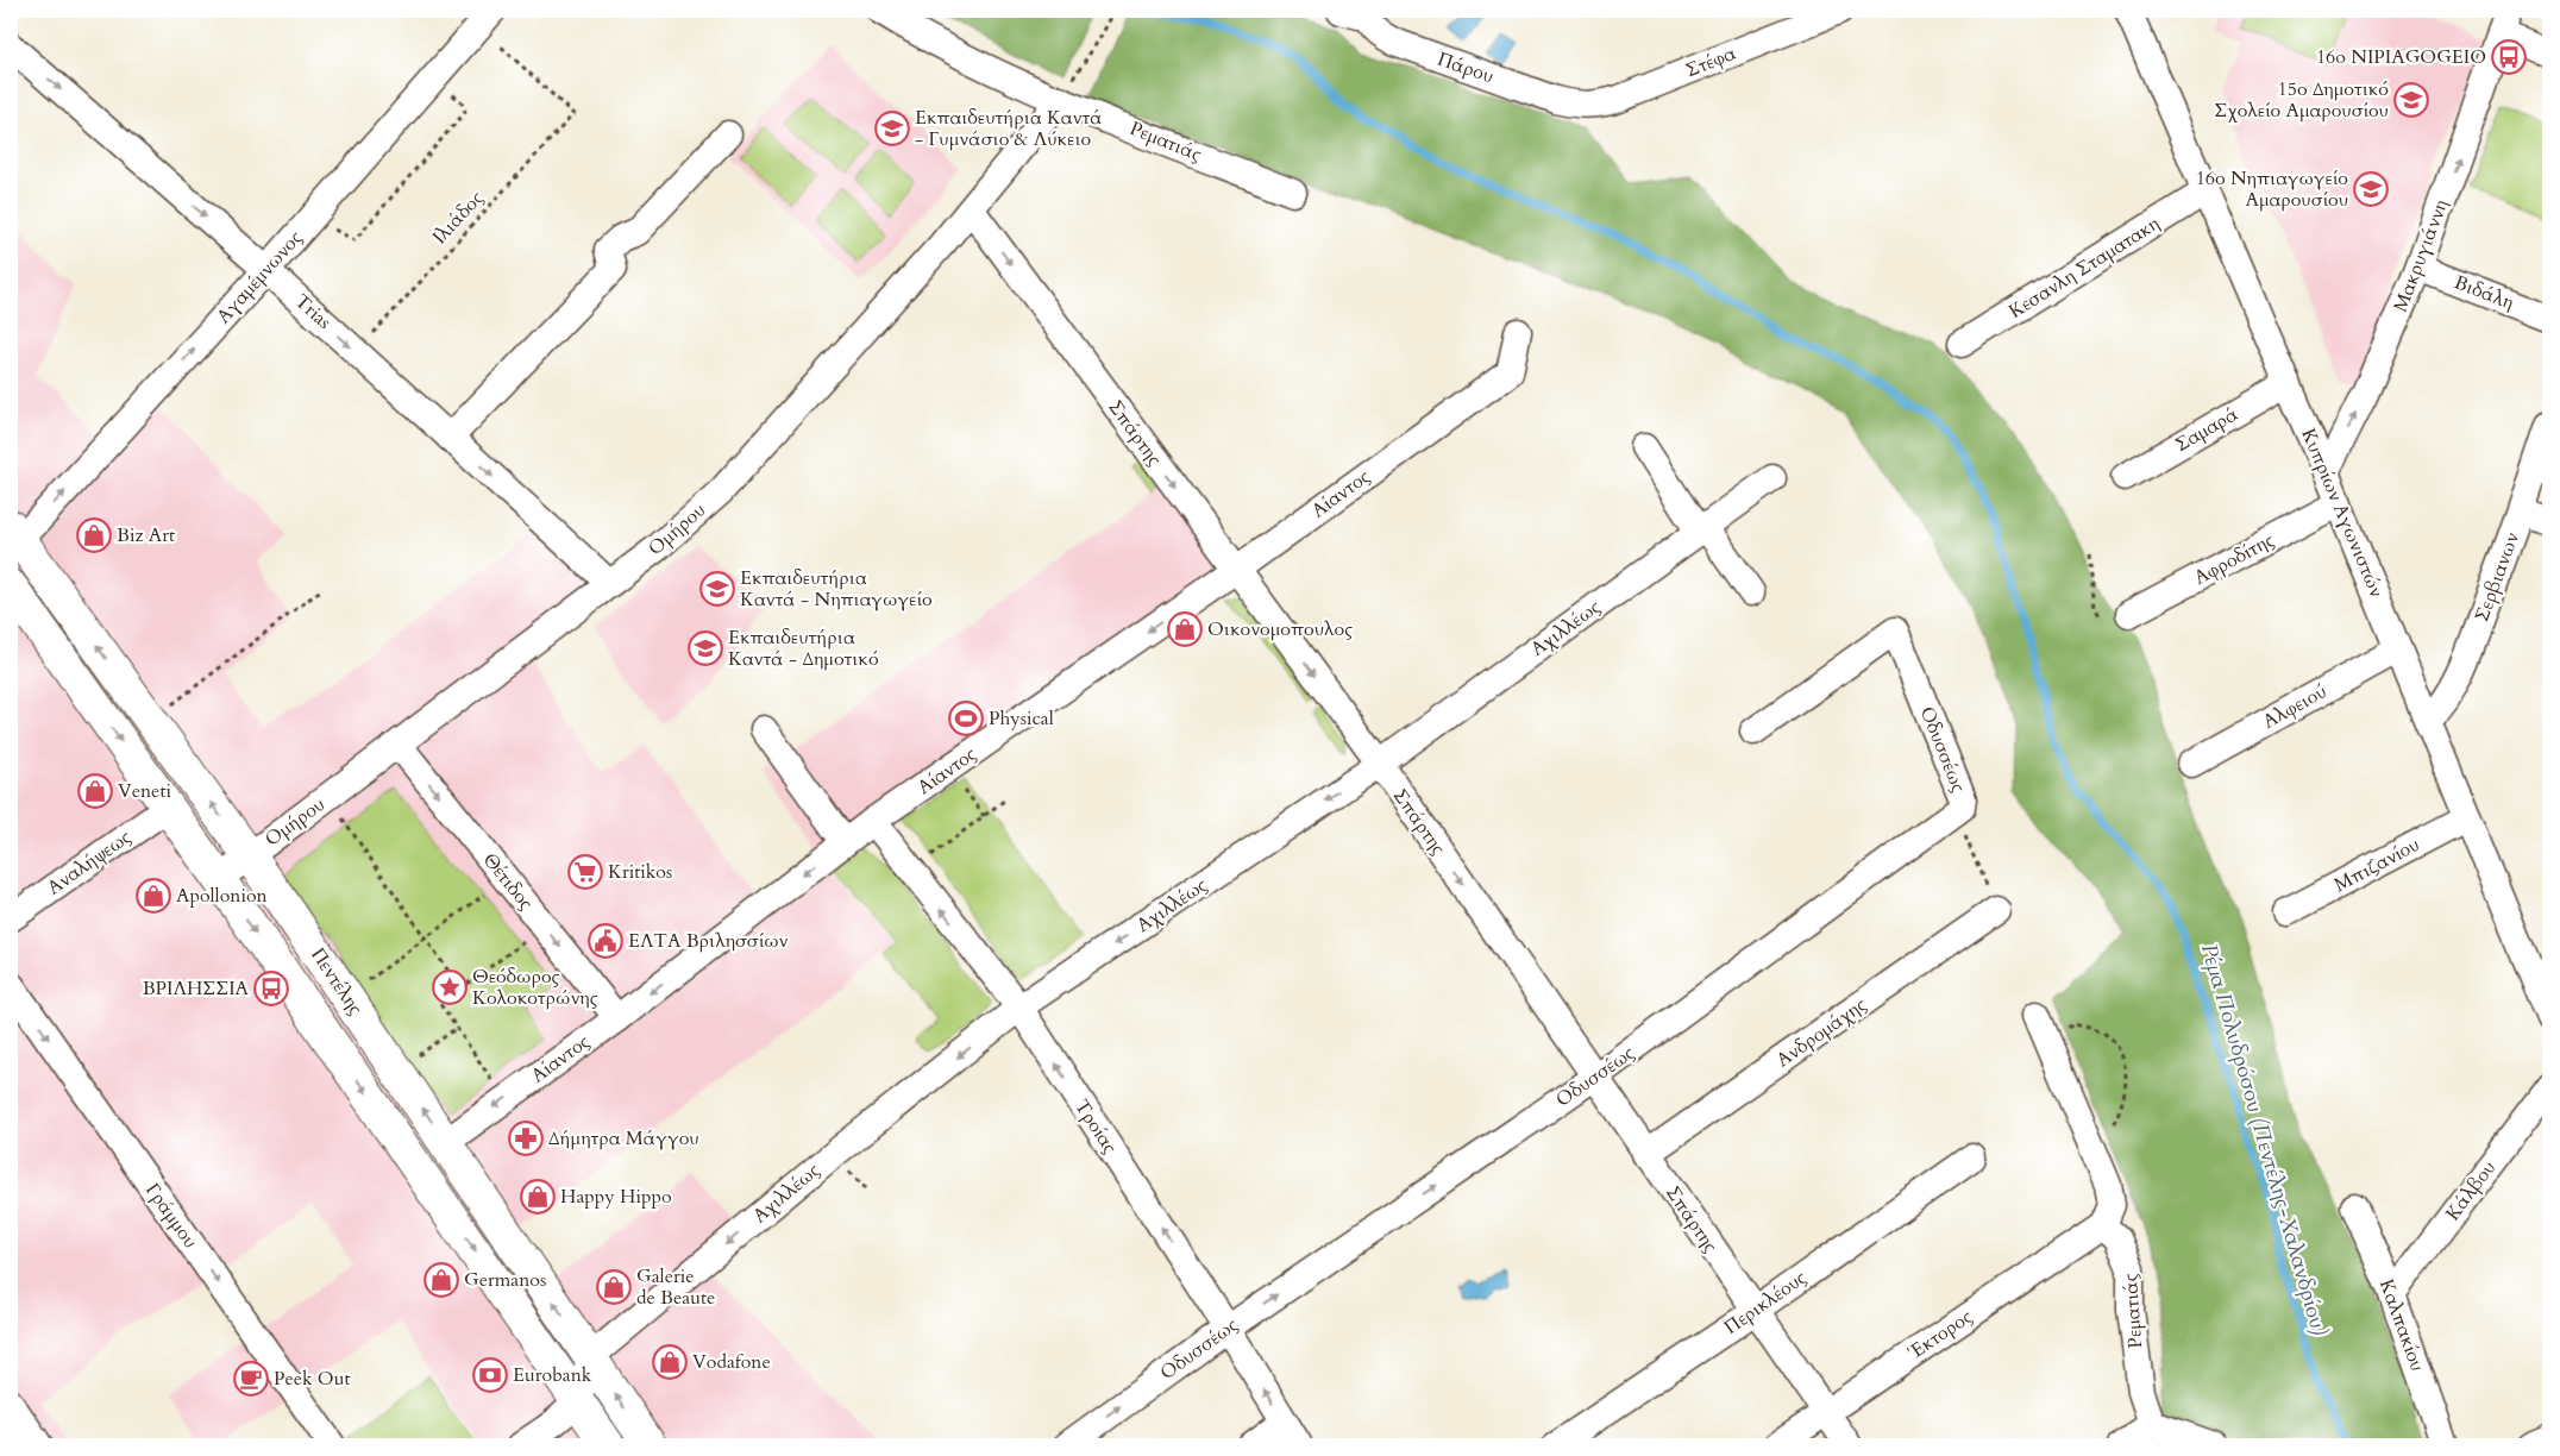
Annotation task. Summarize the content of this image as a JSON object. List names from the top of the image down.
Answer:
{
  "streets": {
    "main road": ["Πεντέλης"],
    "street": [
      "Στέφα",
      "Πάρου",
      "Ρεματιάς",
      "Μακρυγιάννη",
      "Κεσανλη Σταματακη",
      "Αγαμέμνωνος",
      "Βιδάλη",
      "Trias",
      "Σαμαρά",
      "Σπάρτης",
      "Αίαντος",
      "Κυπρίων Αγωνιστών",
      "Ομήρου",
      "Αφροδίτης",
      "Σερβιανων",
      "Αχιλλέως",
      "Αλφειού",
      "Οδυσσέως",
      "Αναλήψεως",
      "Μπιζανίου",
      "Θέτιδος",
      "Ανδρομάχης",
      "Τροίας",
      "Κάλβου",
      "Γράμμου",
      "Περικλέους",
      "Καλπακίου",
      "Έκτορος"
    ],
    "path": ["Ιλιάδος"]
  },
  "crossings": [
    ["Στέφα", "Πάρου"],
    ["Ρεματιάς", "Ομήρου"],
    ["Ρεματιάς", "Έκτορος"],
    ["Μακρυγιάννη", "Βιδάλη"],
    ["Μακρυγιάννη", "Κυπρίων Αγωνιστών"],
    ["Κεσανλη Σταματακη", "Κυπρίων Αγωνιστών"],
    ["Αγαμέμνωνος", "Trias"],
    ["Αγαμέμνωνος", "Πεντέλης"],
    ["Trias", "Ομήρου"],
    ["Σαμαρά", "Κυπρίων Αγωνιστών"],
    ["Σπάρτης", "Αίαντος"],
    ["Σπάρτης", "Ομήρου"],
    ["Σπάρτης", "Αχιλλέως"],
    ["Σπάρτης", "Οδυσσέως"],
    ["Σπάρτης", "Ανδρομάχης"],
    ["Σπάρτης", "Περικλέους"],
    ["Σπάρτης", "Έκτορος"],
    ["Αίαντος", "Θέτιδος"],
    ["Αίαντος", "Πεντέλης"],
    ["Αίαντος", "Τροίας"],
    ["Κυπρίων Αγωνιστών", "Αφροδίτης"],
    ["Κυπρίων Αγωνιστών", "Σερβιανων"],
    ["Κυπρίων Αγωνιστών", "Αλφειού"],
    ["Κυπρίων Αγωνιστών", "Μπιζανίου"],
    ["Ομήρου", "Θέτιδος"],
    ["Ομήρου", "Πεντέλης"],
    ["Αχιλλέως", "Πεντέλης"],
    ["Αχιλλέως", "Τροίας"],
    ["Οδυσσέως", "Τροίας"],
    ["Αναλήψεως", "Πεντέλης"],
    ["Κάλβου", "Καλπακίου"]
  ],
  "one_way": [
    "Μακρυγιάννη",
    "Αγαμέμνωνος",
    "Trias",
    "Σπάρτης",
    "Αίαντος",
    "Αχιλλέως",
    "Οδυσσέως",
    "Θέτιδος",
    "Τροίας",
    "Γράμμου"
  ],
  "water": ["Ρέμα Πολυδρόσου (Πεντέλης-Χαλανδρίου)"],
  "places": {
    "bus stop": ["16o NIPIAGOGEIO", "ΒΡΙΛΗΣΣΙΑ"],
    "school or university": [
      "15ο Δημοτικό Σχολείο Αμαρουσίου",
      "Εκπαιδευτήρια Καντά - Γυμνάσιο & Λύκειο",
      "16ο Νηπιαγωγείο Αμαρουσίου",
      "Εκπαιδευτήρια Καντά - Νηπιαγωγείο",
      "Εκπαιδευτήρια Καντά - Δημοτικό"
    ],
    "shop": [
      "Biz Art",
      "Οικονομοπουλος",
      "Veneti",
      "Apollonion",
      "Happy Hippo",
      "Germanos",
      "Galerie de Beaute",
      "Vodafone"
    ],
    "sports": ["Physical"],
    "supermarket": ["Kritikos"],
    "public building": ["ΕΛΤΑ Βριλησσίων"],
    "place": ["Θεόδωρος Κολοκοτρώνης"],
    "pharmacy": ["Δήμητρα Μάγγου"],
    "bank": ["Eurobank"],
    "cafe": ["Peek Out"]
  }
}
